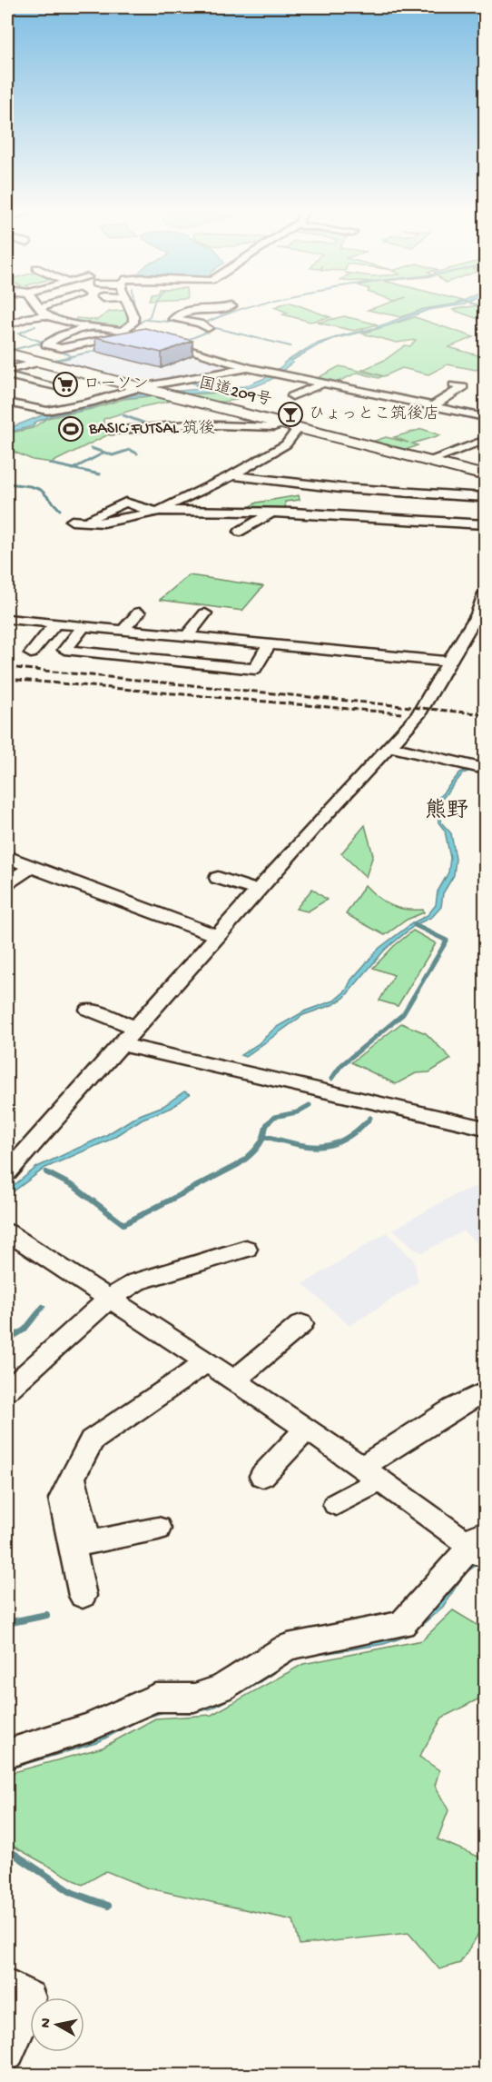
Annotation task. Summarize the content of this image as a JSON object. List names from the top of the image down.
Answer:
{
  "streets": {
    "highway": ["国道209号"]
  },
  "districts": ["熊野"],
  "places": {
    "supermarket": ["ローソン"],
    "bar": ["ひょっとこ筑後店"],
    "sports": ["BASIC FUTSAL 筑後"]
  },
  "north": "left"
}
